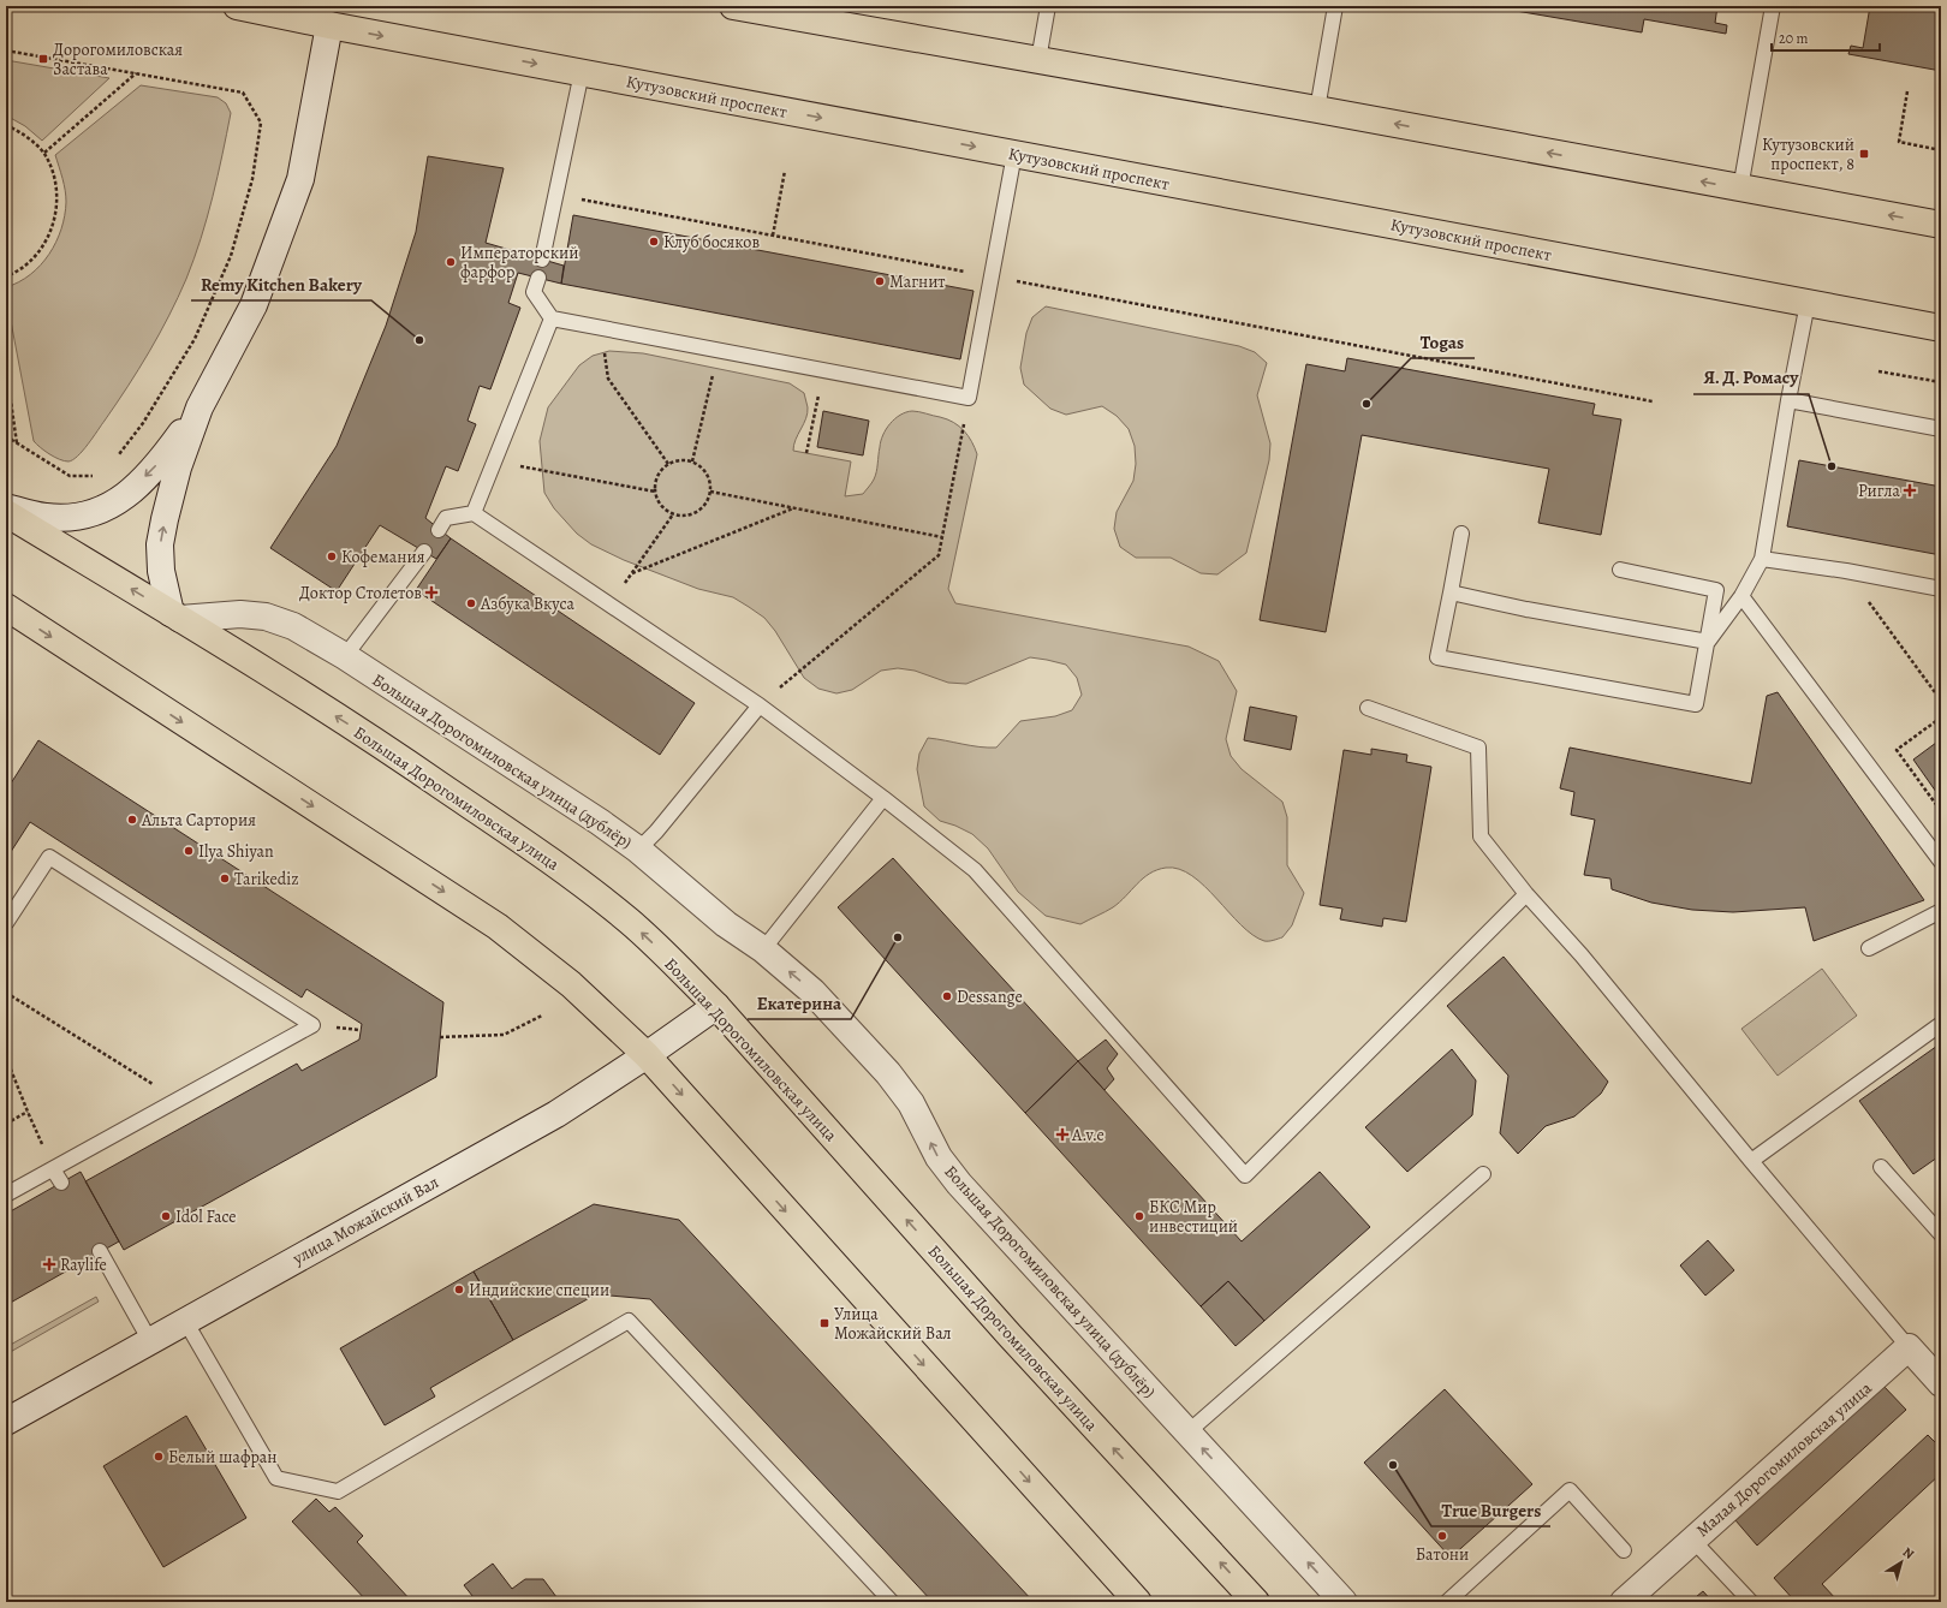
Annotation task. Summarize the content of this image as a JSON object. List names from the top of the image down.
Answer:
{
  "streets": {
    "main road": ["Кутузовский проспект", "Большая Дорогомиловская улица"],
    "street": ["Большая Дорогомиловская улица (дублёр)", "улица Можайский Вал", "Малая Дорогомиловская улица"]
  },
  "crossings": [
    ["Большая Дорогомиловская улица (дублёр)", "Большая Дорогомиловская улица"],
    ["Большая Дорогомиловская улица", "улица Можайский Вал"]
  ],
  "one_way": ["Большая Дорогомиловская улица (дублёр)"],
  "places": {
    "transit": ["Дорогомиловская Застава", "Кутузовский проспект, 8", "Улица Можайский Вал"],
    "other": [
      "Клуб босяков",
      "Императорский фарфор",
      "Магнит",
      "Remy Kitchen Bakery",
      "Togas",
      "Я. Д. Ромасу",
      "Кофемания",
      "Азбука Вкуса",
      "Альта Сартория",
      "Ilya Shiyan",
      "Tarikediz",
      "Екатерина",
      "Dessange",
      "Idol Face",
      "БКС Мир инвестиций",
      "Индийские специи",
      "Белый шафран",
      "True Burgers",
      "Батони"
    ],
    "health": [
      "Ригла",
      "Доктор Столетов",
      "A.v.e",
      "Raylife"
    ]
  },
  "scale_bar": "20 m",
  "north": "top right"
}
